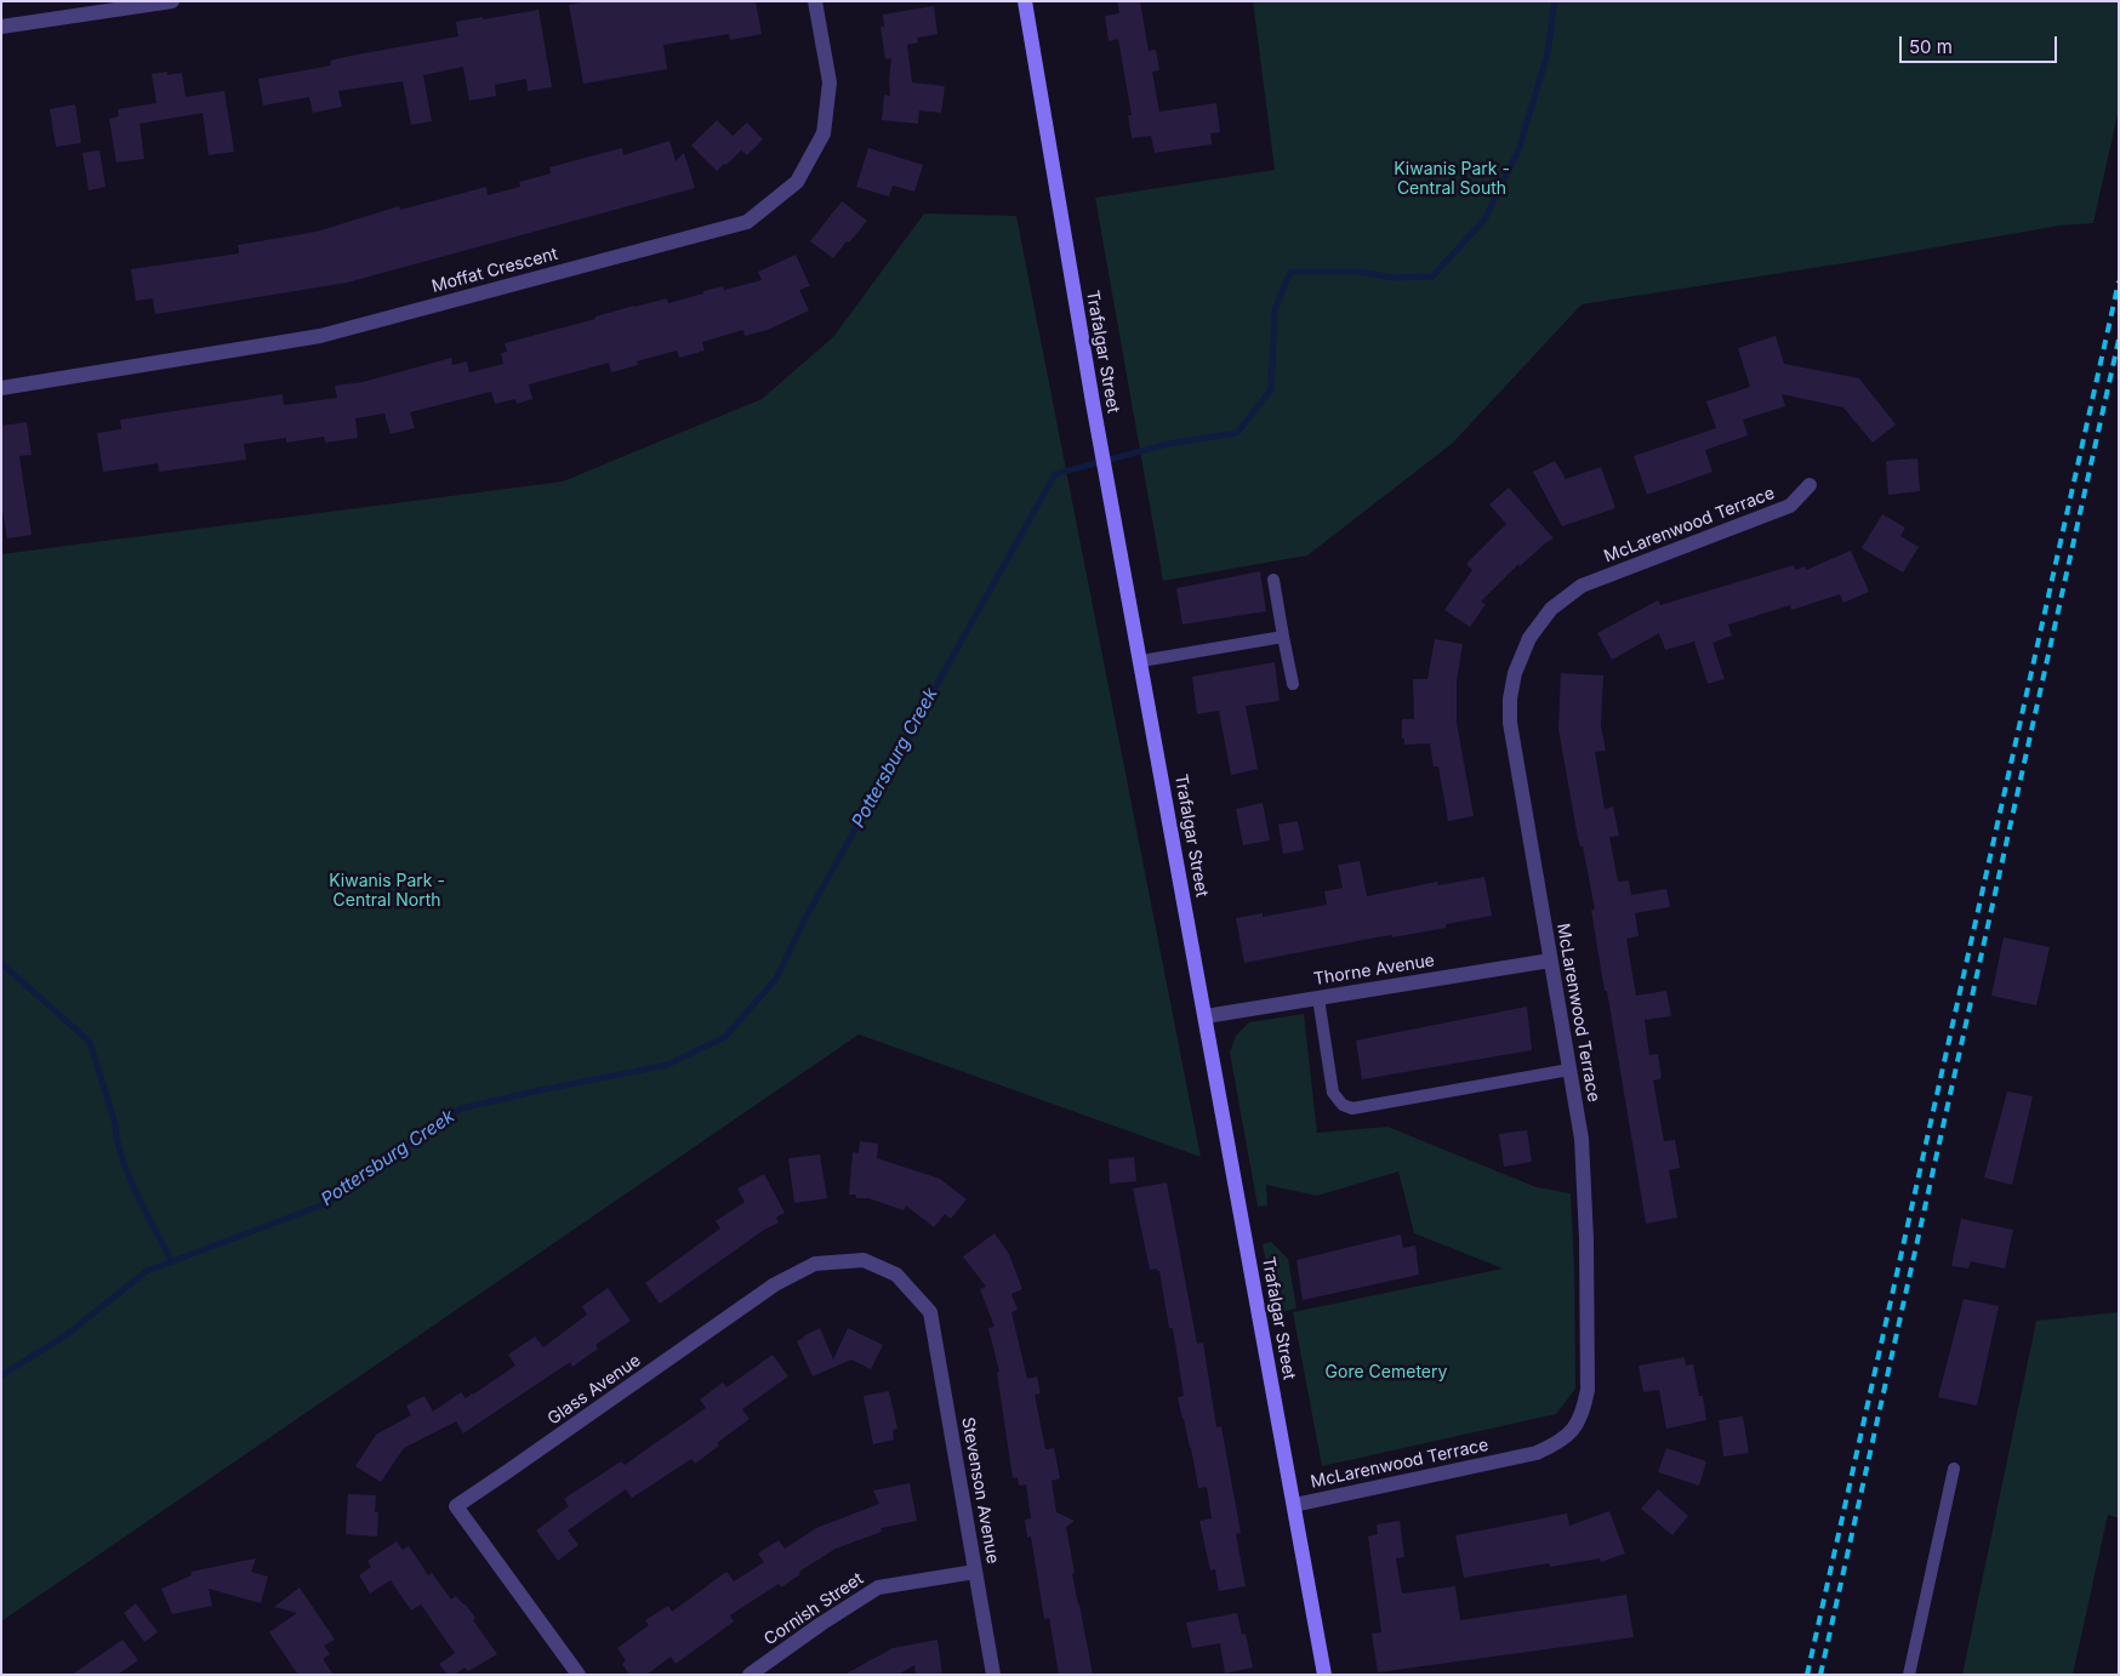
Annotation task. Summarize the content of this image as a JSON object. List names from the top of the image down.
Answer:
{
  "streets": {
    "main road": ["Trafalgar Street"],
    "street": [
      "Moffat Crescent",
      "McLarenwood Terrace",
      "Thorne Avenue",
      "Glass Avenue",
      "Stevenson Avenue",
      "Cornish Street"
    ]
  },
  "crossings": [
    ["Trafalgar Street", "McLarenwood Terrace"],
    ["Trafalgar Street", "Thorne Avenue"],
    ["McLarenwood Terrace", "Thorne Avenue"],
    ["Glass Avenue", "Stevenson Avenue"],
    ["Stevenson Avenue", "Cornish Street"]
  ],
  "water": ["Pottersburg Creek"],
  "parks": ["Kiwanis Park - Central South", "Kiwanis Park - Central North", "Gore Cemetery"],
  "scale_bar": "50 m"
}
